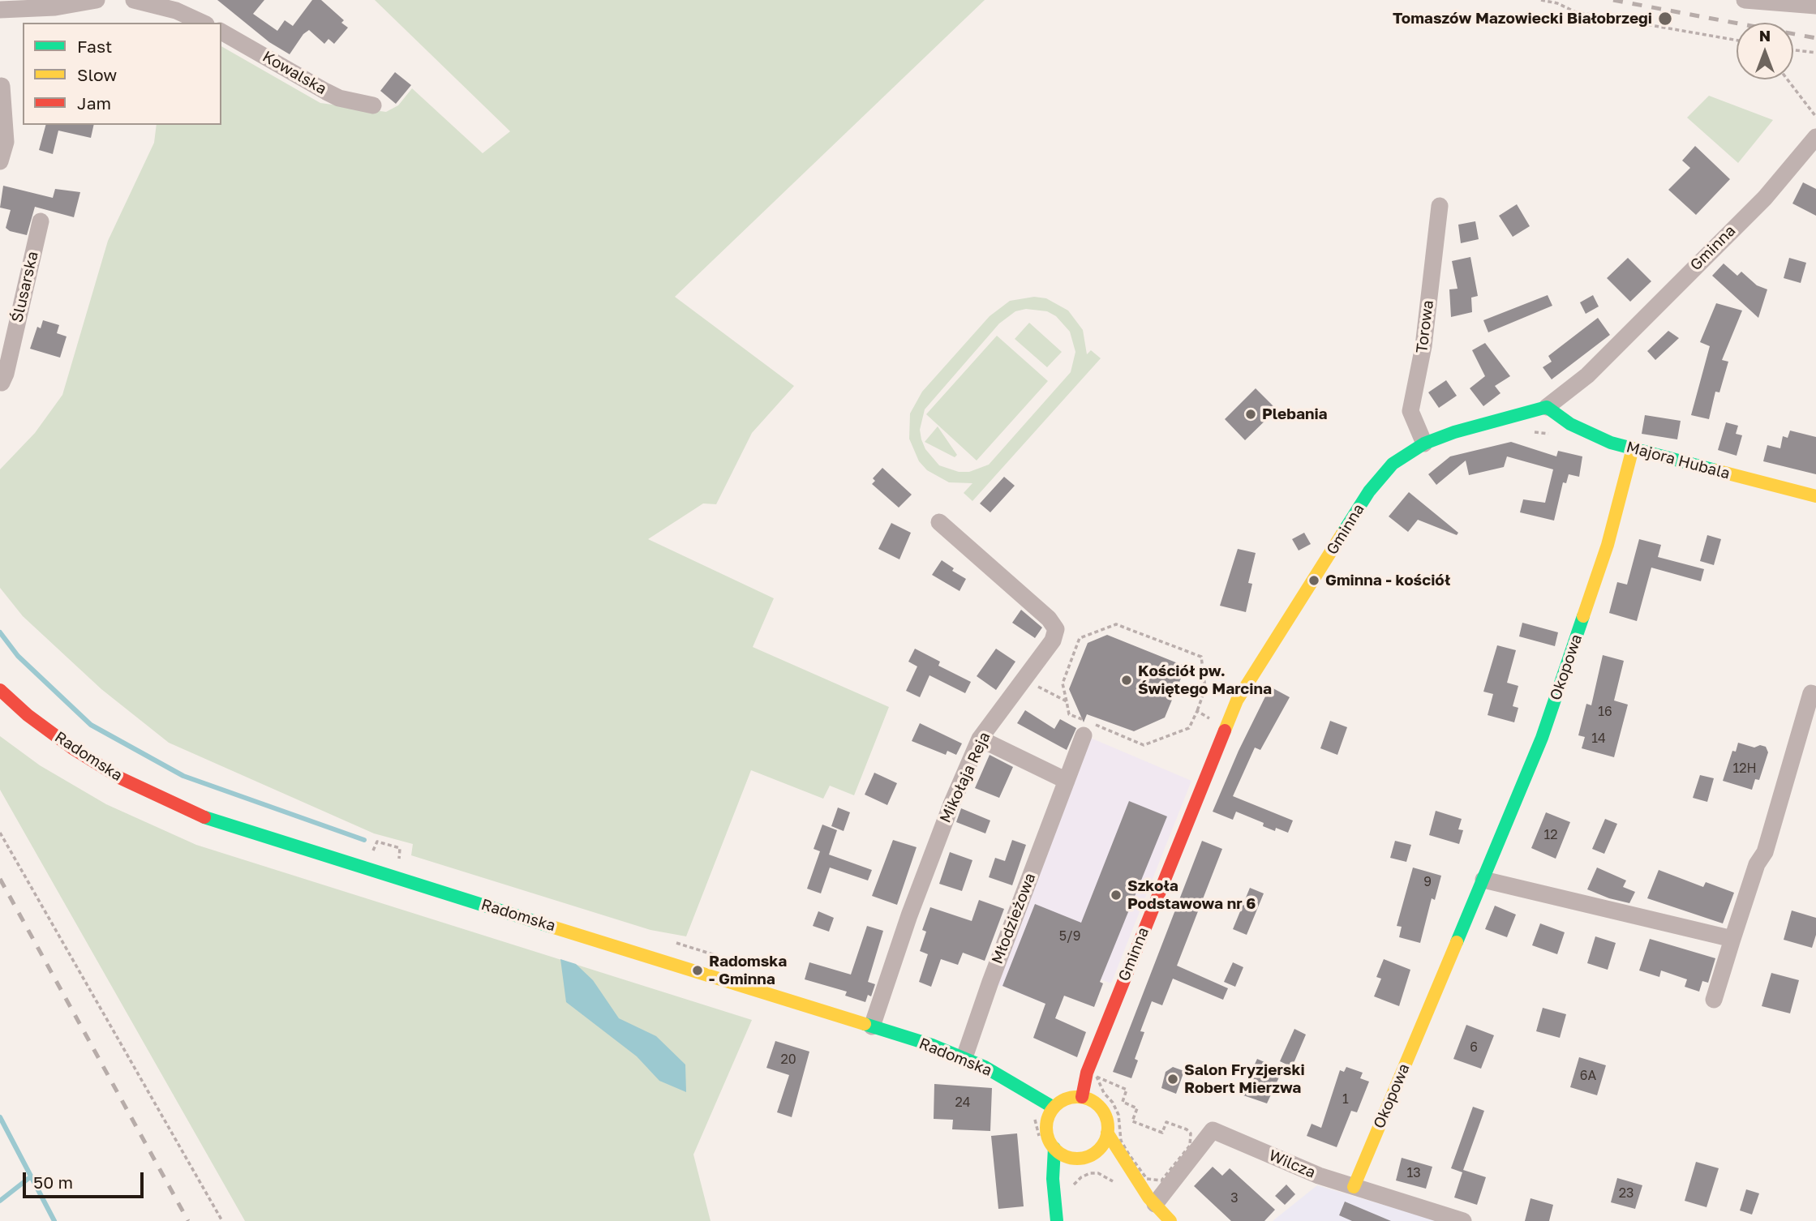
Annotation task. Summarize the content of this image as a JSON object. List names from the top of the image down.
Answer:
{
  "streets": {
    "street": [
      "Kowalska",
      "Gminna",
      "Ślusarska",
      "Torowa",
      "Majora Hubala",
      "Okopowa",
      "Radomska",
      "Mikołaja Reja",
      "Młodzieżowa",
      "Wilcza"
    ]
  },
  "crossings": [
    ["Gminna", "Torowa"],
    ["Gminna", "Majora Hubala"],
    ["Gminna", "Radomska"],
    ["Majora Hubala", "Okopowa"],
    ["Okopowa", "Wilcza"],
    ["Radomska", "Mikołaja Reja"],
    ["Radomska", "Młodzieżowa"]
  ],
  "places": [
    "Tomaszów Mazowiecki Białobrzegi",
    "Plebania",
    "Gminna - kościół",
    "Kościół pw. Świętego Marcina",
    "Szkoła Podstawowa nr 6",
    "Radomska - Gminna",
    "Salon Fryzjerski Robert Mierzwa"
  ],
  "house_numbers": [
    "16",
    "14",
    "12H",
    "12",
    "9",
    "5/9",
    "6",
    "20",
    "6A",
    "1",
    "24",
    "13",
    "23",
    "3"
  ],
  "legend": ["Fast", "Slow", "Jam"],
  "scale_bar": "50 m",
  "north": "top"
}
